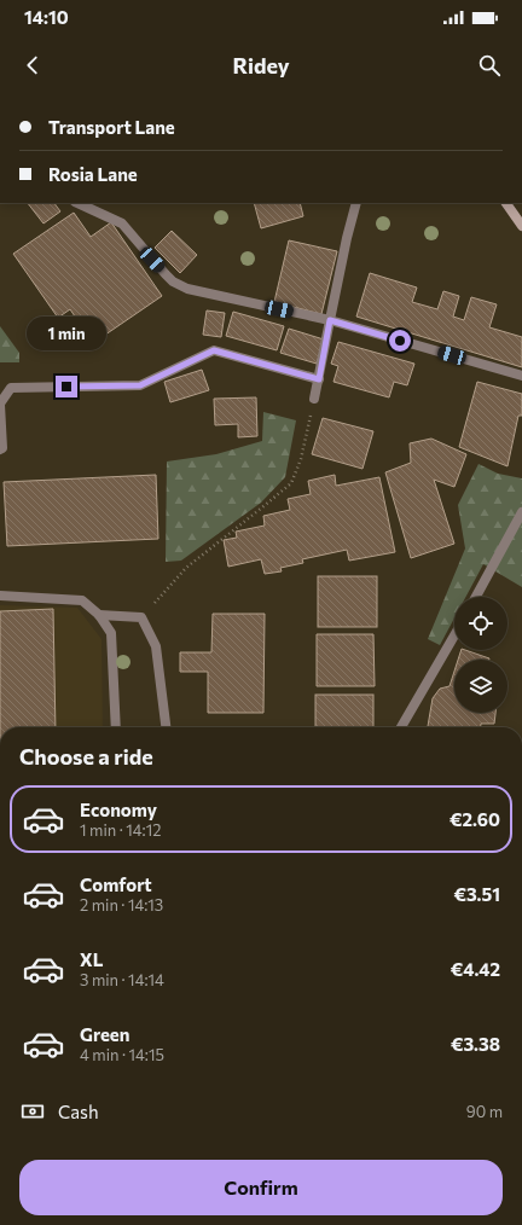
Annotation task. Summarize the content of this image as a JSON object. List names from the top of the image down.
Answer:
{
  "page": {
    "status": "14:10",
    "header": "Ridey",
    "banner": ["Transport Lane", "Rosia Lane"],
    "bubble": "1 min",
    "heading": "Choose a ride",
    "list": [
      {
        "name": "Economy",
        "note": "1 min · 14:12",
        "value": "€2.60"
      },
      {
        "name": "Comfort",
        "note": "2 min · 14:13",
        "value": "€3.51"
      },
      {
        "name": "XL",
        "note": "3 min · 14:14",
        "value": "€4.42"
      },
      {
        "name": "Green",
        "note": "4 min · 14:15",
        "value": "€3.38"
      }
    ],
    "pay": ["Cash", "90 m"],
    "buttons": "Confirm"
  }
}
